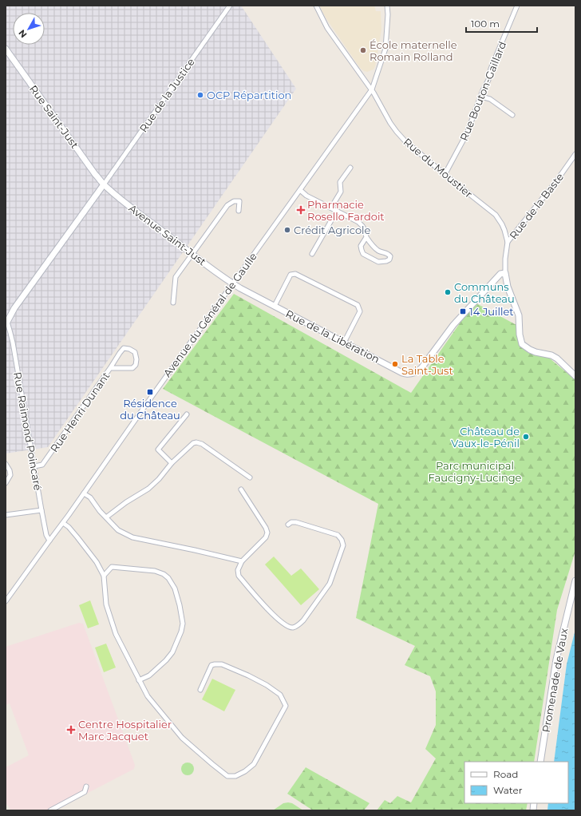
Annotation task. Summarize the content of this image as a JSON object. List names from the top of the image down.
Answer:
{
  "streets": {
    "street": [
      "Rue Bouton-Gaillard",
      "Rue de la Justice",
      "Rue Saint-Just",
      "Rue du Moustier",
      "Rue de la Baste",
      "Avenue Saint-Just",
      "Avenue du Général de Gaulle",
      "Rue de la Libération",
      "Rue Henri Dunant",
      "Rue Raimond Poincaré",
      "Promenade de Vaux"
    ]
  },
  "crossings": [
    ["Rue Bouton-Gaillard", "Rue du Moustier"],
    ["Rue de la Justice", "Rue Saint-Just"],
    ["Rue de la Justice", "Avenue Saint-Just"],
    ["Rue Saint-Just", "Avenue Saint-Just"],
    ["Rue du Moustier", "Rue de la Baste"],
    ["Rue du Moustier", "Avenue du Général de Gaulle"],
    ["Avenue Saint-Just", "Avenue du Général de Gaulle"],
    ["Avenue Saint-Just", "Rue de la Libération"],
    ["Avenue du Général de Gaulle", "Rue de la Libération"],
    ["Avenue du Général de Gaulle", "Rue Raimond Poincaré"],
    ["Rue Henri Dunant", "Rue Raimond Poincaré"]
  ],
  "parks": ["Parc municipal Faucigny-Lucinge"],
  "places": {
    "other": [
      "École maternelle Romain Rolland",
      "OCP Répartition",
      "Crédit Agricole",
      "Communs du Château",
      "La Table Saint-Just",
      "Château de Vaux-le-Pénil"
    ],
    "health": ["Pharmacie Rosello Fardoit", "Centre Hospitalier Marc Jacquet"],
    "transit": ["14 Juillet", "Résidence du Château"]
  },
  "legend": ["Road", "Water"],
  "scale_bar": "100 m",
  "north": "bottom left"
}
